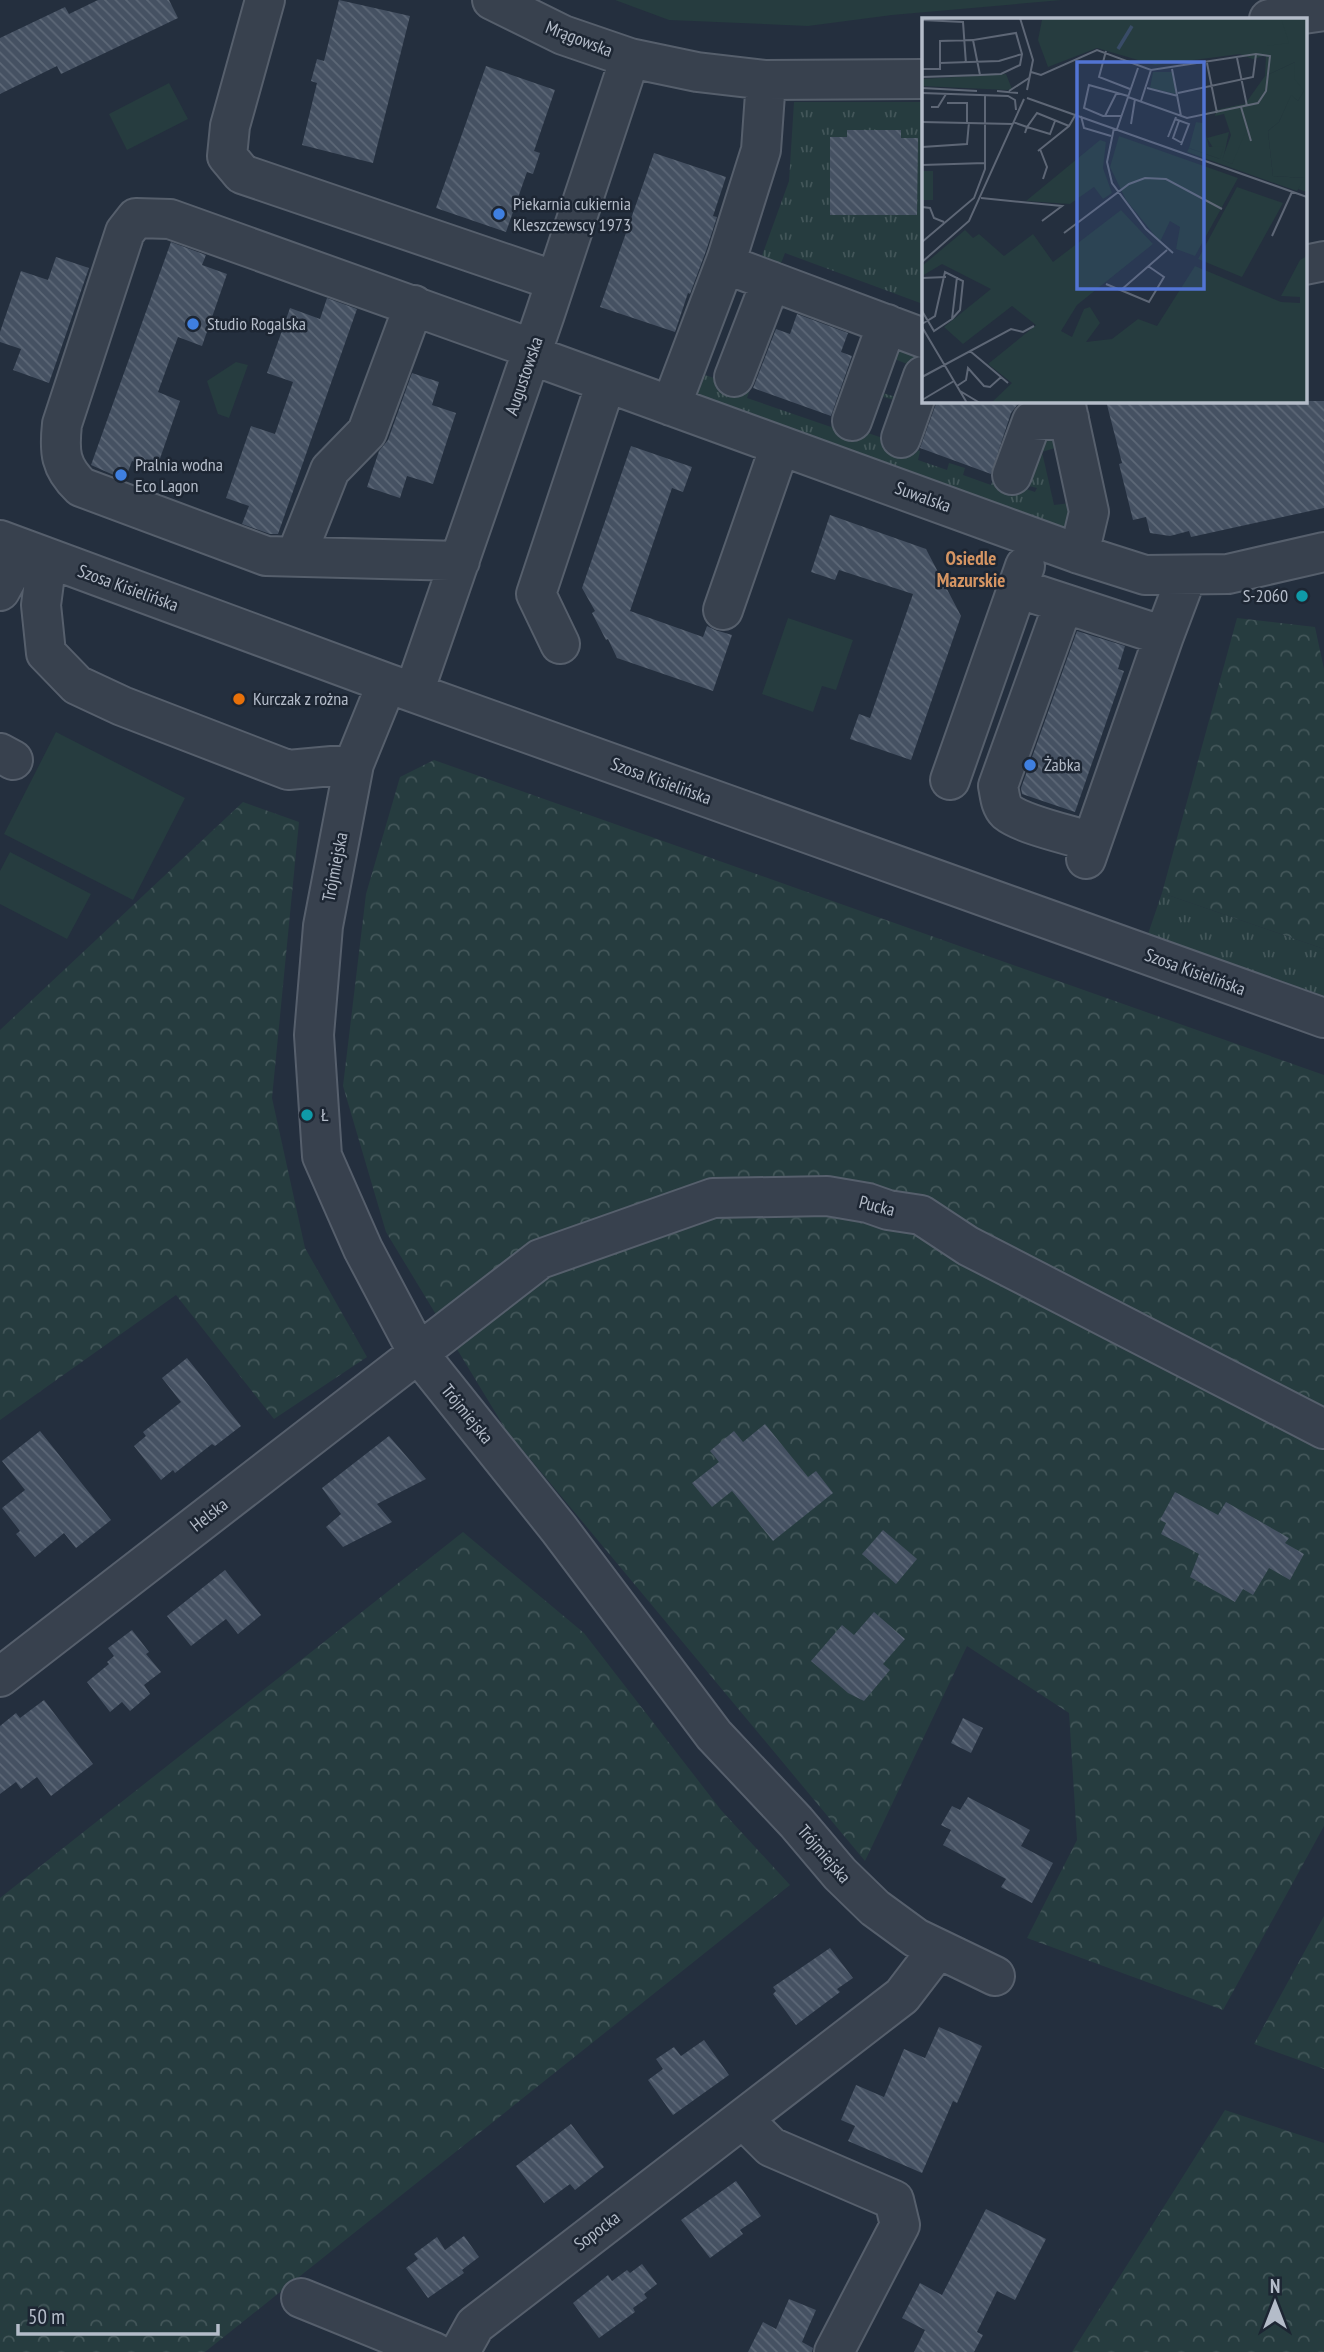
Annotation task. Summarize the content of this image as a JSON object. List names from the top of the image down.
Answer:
{
  "streets": {
    "street": [
      "Mrągowska",
      "Augustowska",
      "Suwalska",
      "Szosa Kisielińska",
      "Trójmiejska",
      "Pucka",
      "Helska",
      "Sopocka"
    ]
  },
  "crossings": [
    ["Mrągowska", "Augustowska"],
    ["Augustowska", "Suwalska"],
    ["Augustowska", "Szosa Kisielińska"],
    ["Augustowska", "Trójmiejska"],
    ["Szosa Kisielińska", "Trójmiejska"],
    ["Trójmiejska", "Pucka"],
    ["Trójmiejska", "Helska"],
    ["Trójmiejska", "Sopocka"],
    ["Pucka", "Helska"]
  ],
  "districts": ["Osiedle Mazurskie"],
  "places": [
    "Piekarnia cukiernia Kleszczewscy 1973",
    "Studio Rogalska",
    "Pralnia wodna Eco Lagon",
    "S-2060",
    "Kurczak z rożna",
    "Żabka",
    "Ł"
  ],
  "scale_bar": "50 m",
  "north": "top"
}
